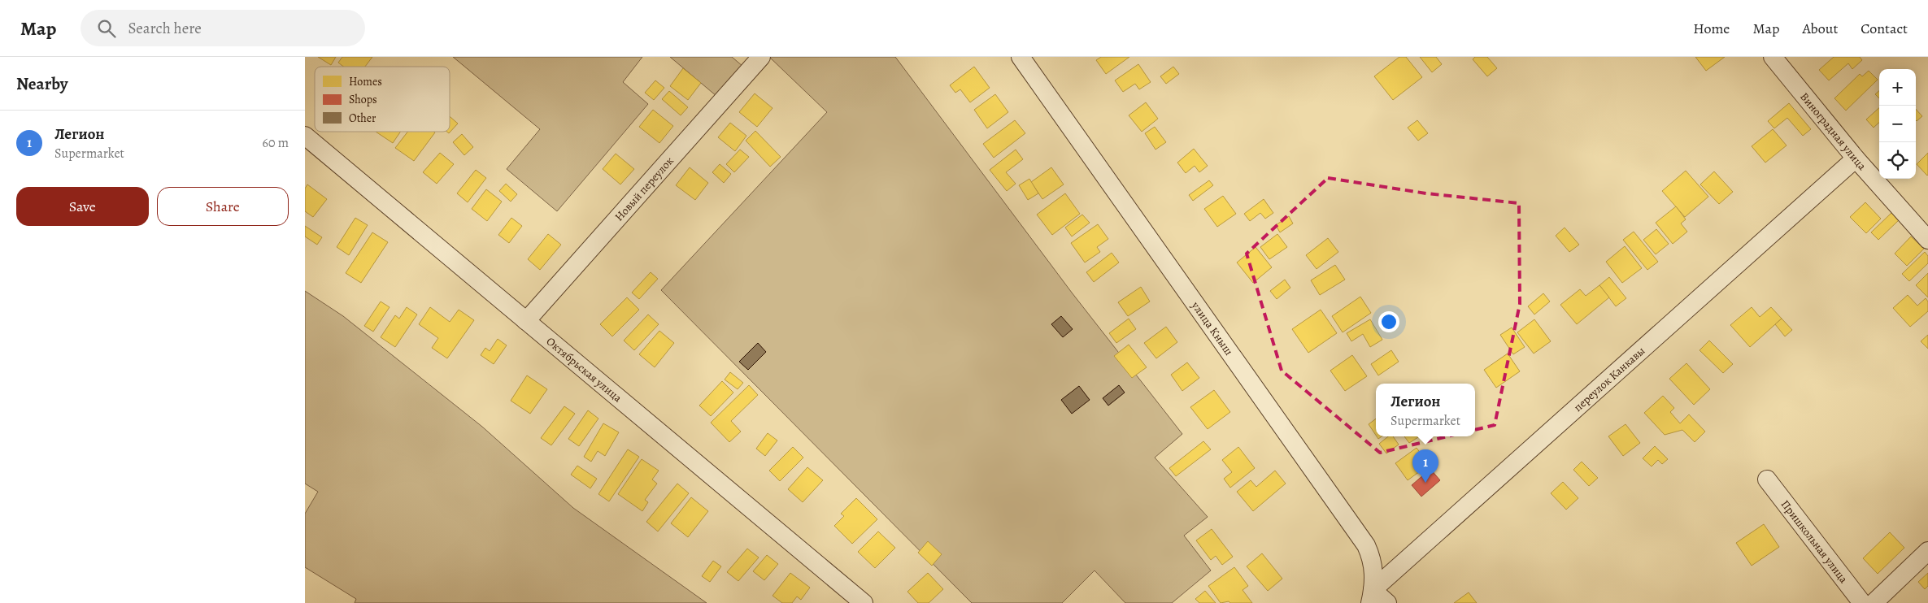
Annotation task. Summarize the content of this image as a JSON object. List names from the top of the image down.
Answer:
{
  "streets": {
    "street": [
      "Виноградная улица",
      "Новый переулок",
      "улица Кныш",
      "Октябрьская улица",
      "переулок Канкавы",
      "Пришкольная улица"
    ]
  },
  "crossings": [
    ["Виноградная улица", "переулок Канкавы"],
    ["Новый переулок", "Октябрьская улица"],
    ["улица Кныш", "переулок Канкавы"]
  ],
  "legend": ["Homes", "Shops", "Other"],
  "page": {
    "header": "Map",
    "search": "Search here",
    "nav": [
      "Home",
      "Map",
      "About",
      "Contact"
    ],
    "heading": "Nearby",
    "map_buttons": ["+", "−"],
    "list": [
      {
        "mark": "1",
        "name": "Легион",
        "note": "Supermarket",
        "value": "60 m"
      }
    ],
    "buttons": ["Save", "Share"],
    "popup": ["Легион", "Supermarket"],
    "pins": "1"
  }
}
